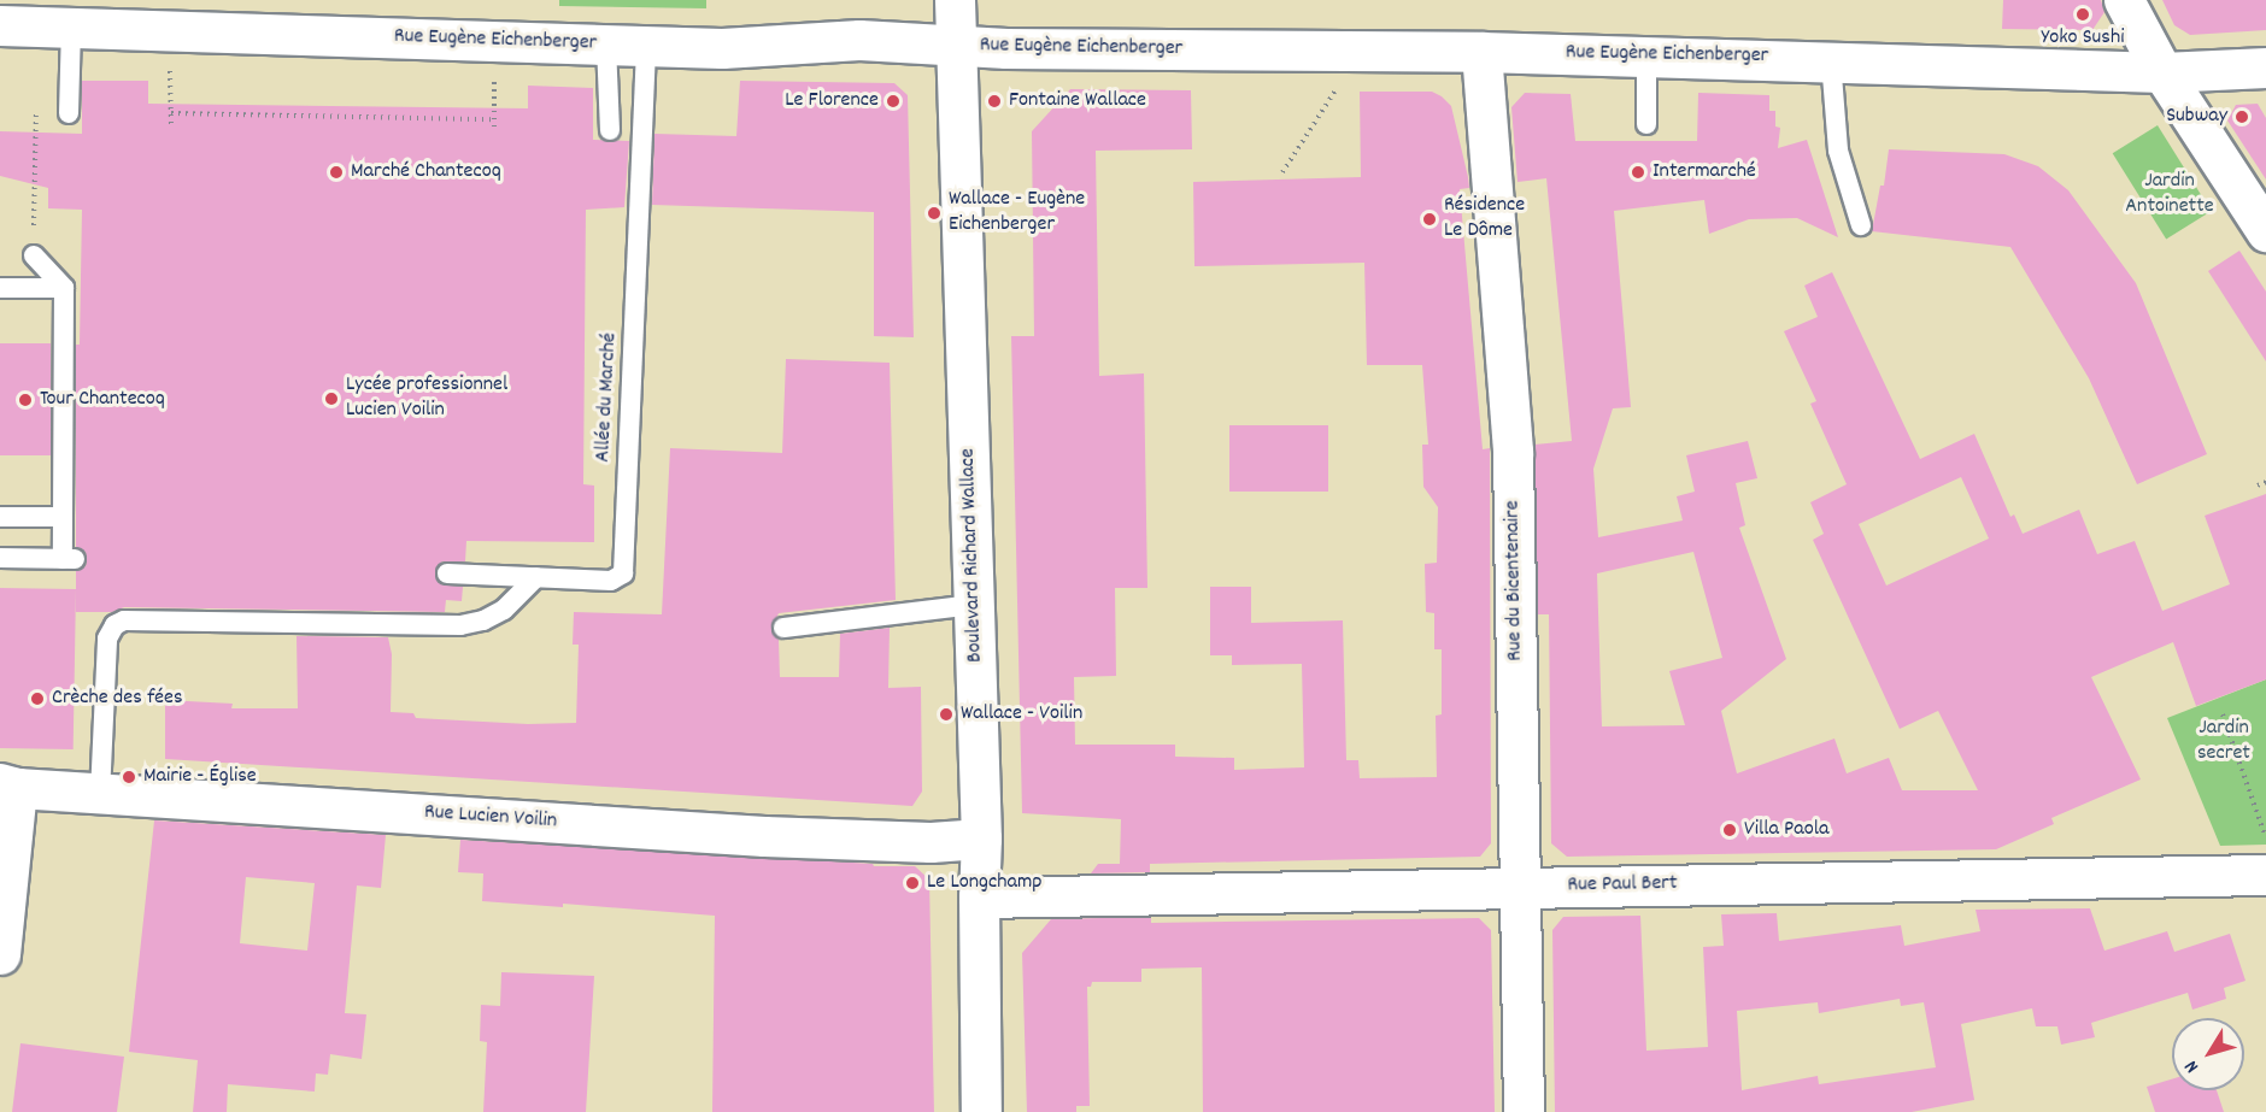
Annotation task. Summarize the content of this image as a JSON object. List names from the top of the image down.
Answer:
{
  "streets": {
    "street": [
      "Rue Eugène Eichenberger",
      "Boulevard Richard Wallace",
      "Rue du Bicentenaire",
      "Rue Lucien Voilin",
      "Rue Paul Bert"
    ],
    "lane": ["Allée du Marché"]
  },
  "crossings": [
    ["Rue Eugène Eichenberger", "Allée du Marché"],
    ["Rue Eugène Eichenberger", "Boulevard Richard Wallace"],
    ["Rue Eugène Eichenberger", "Rue du Bicentenaire"],
    ["Boulevard Richard Wallace", "Rue Lucien Voilin"],
    ["Boulevard Richard Wallace", "Rue Paul Bert"],
    ["Rue du Bicentenaire", "Rue Paul Bert"]
  ],
  "parks": ["Jardin Antoinette", "Jardin secret"],
  "places": [
    "Yoko Sushi",
    "Le Florence",
    "Fontaine Wallace",
    "Subway",
    "Marché Chantecoq",
    "Intermarché",
    "Wallace - Eugène Eichenberger",
    "Résidence Le Dôme",
    "Lycée professionnel Lucien Voilin",
    "Tour Chantecoq",
    "Crèche des fées",
    "Wallace - Voilin",
    "Mairie - Église",
    "Villa Paola",
    "Le Longchamp"
  ],
  "north": "bottom left"
}
